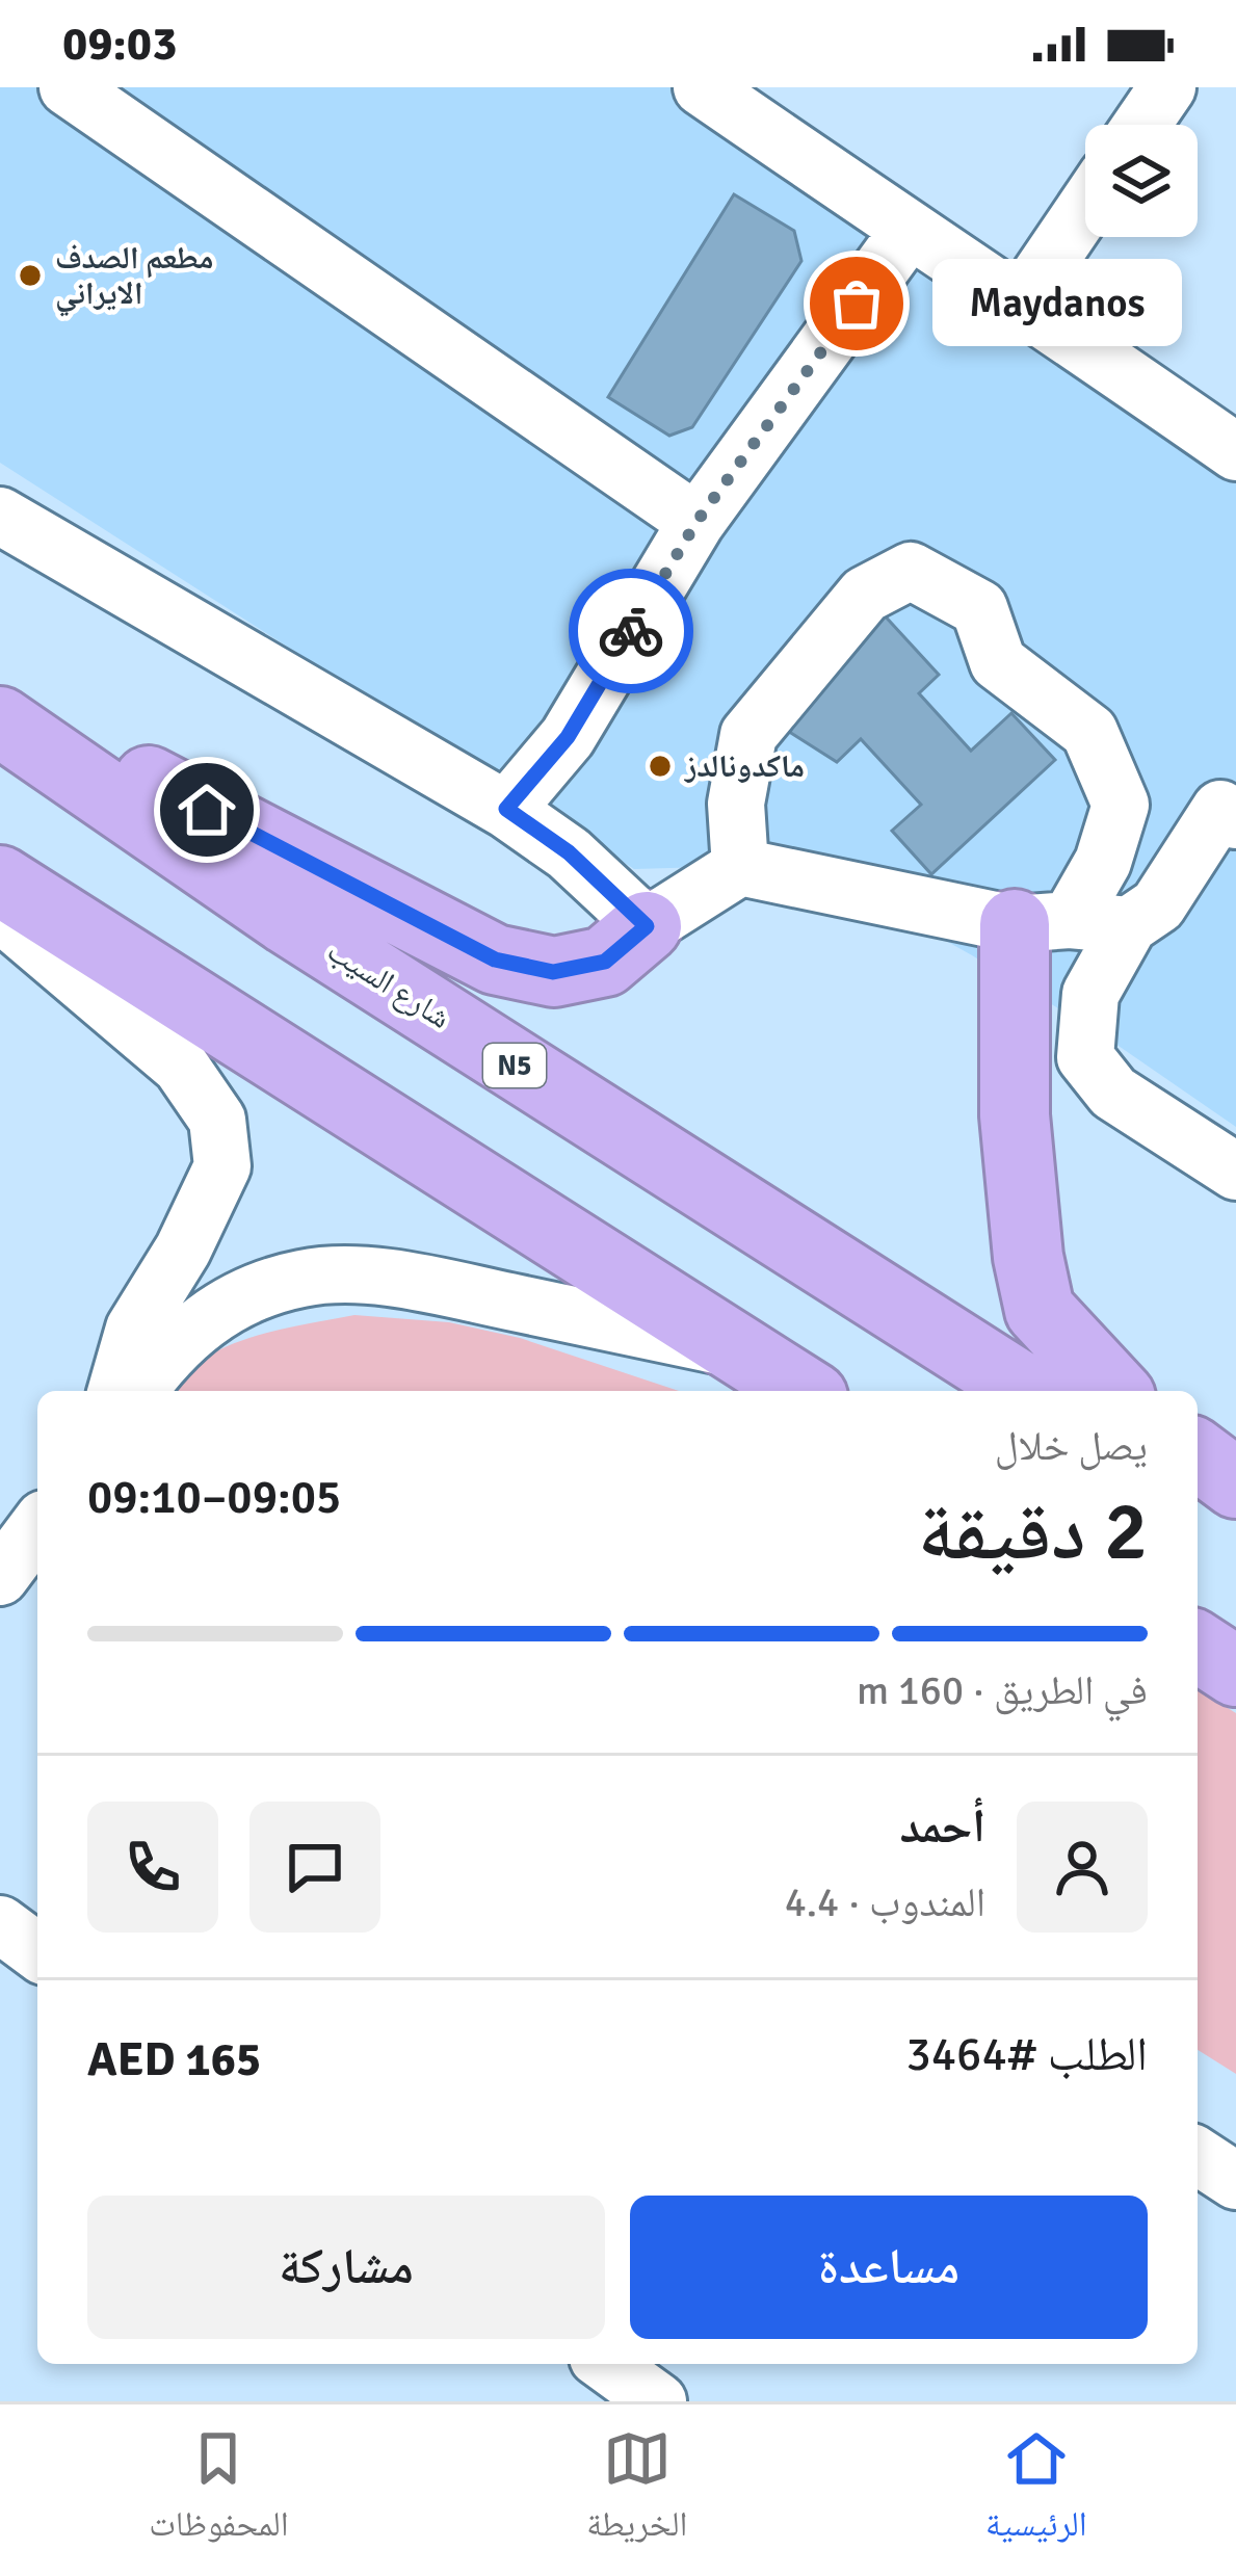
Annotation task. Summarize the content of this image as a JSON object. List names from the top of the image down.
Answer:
{
  "streets": {
    "highway": ["شارع السيب", "N5"]
  },
  "places": ["مطعم الصدف الايراني", "Maydanos", "ماكدونالدز"],
  "page": {
    "status": "09:03",
    "bubble": "Maydanos",
    "heading": ["2 دقيقة", "يصل خلال", "09:05–09:10"],
    "panel": [
      "أحمد",
      "المندوب · 4.4",
      "الطلب #3464",
      "AED 165"
    ],
    "bar": "في الطريق · 160 m",
    "buttons": ["مساعدة", "مشاركة"],
    "tabs": ["الرئيسية", "الخريطة", "المحفوظات"]
  }
}
